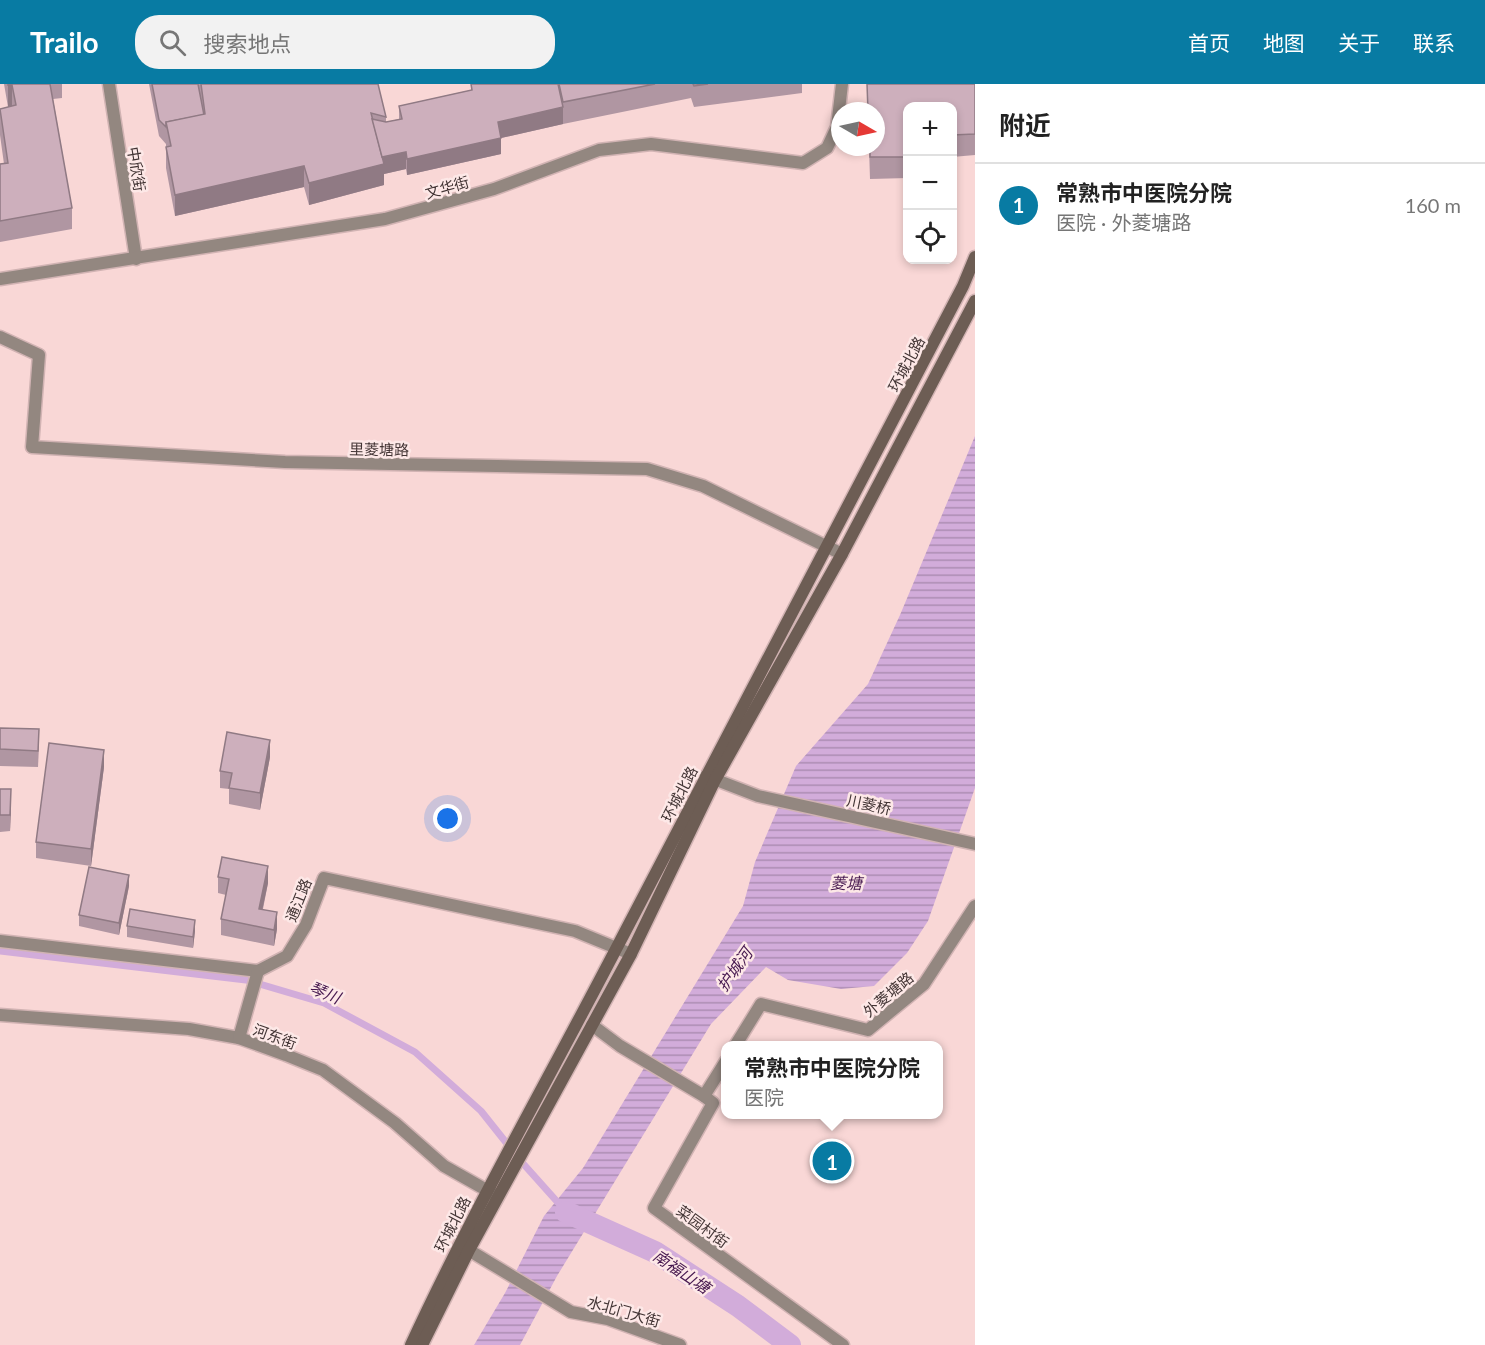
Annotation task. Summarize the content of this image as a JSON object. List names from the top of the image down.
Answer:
{
  "streets": {
    "main road": ["环城北路"],
    "street": [
      "中欣街",
      "文华街",
      "里菱塘路",
      "川菱桥",
      "通江路",
      "外菱塘路",
      "河东街",
      "菜园村街",
      "水北门大街"
    ]
  },
  "crossings": [
    ["中欣街", "文华街"],
    ["环城北路", "里菱塘路"],
    ["环城北路", "川菱桥"],
    ["环城北路", "通江路"],
    ["环城北路", "河东街"],
    ["环城北路", "水北门大街"]
  ],
  "water": [
    "菱塘",
    "护城河",
    "琴川",
    "南福山塘"
  ],
  "north": "right",
  "page": {
    "header": "Trailo",
    "search": "搜索地点",
    "nav": [
      "首页",
      "地图",
      "关于",
      "联系"
    ],
    "heading": "附近",
    "map_buttons": ["+", "−"],
    "list": [
      {
        "mark": "1",
        "name": "常熟市中医院分院",
        "note": "医院 · 外菱塘路",
        "value": "160 m"
      }
    ],
    "popup": ["常熟市中医院分院", "医院"],
    "pins": "1"
  }
}
